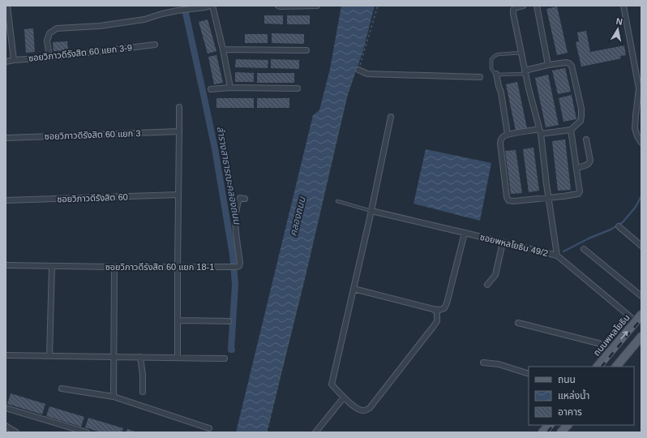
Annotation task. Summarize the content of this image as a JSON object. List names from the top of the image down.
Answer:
{
  "streets": {
    "main road": ["ถนนพหลโยธิน"],
    "street": [
      "ซอยวิภาวดีรังสิต 60 แยก 3-9",
      "ซอยวิภาวดีรังสิต 60 แยก 3",
      "ซอยวิภาวดีรังสิต 60",
      "ซอยพหลโยธิน 49/2",
      "ซอยวิภาวดีรังสิต 60 แยก 18-1"
    ]
  },
  "crossings": [
    ["ซอยพหลโยธิน 49/2", "ถนนพหลโยธิน"]
  ],
  "water": ["ลำรางสาธารณะคลองถนน", "คลองถนน"],
  "legend": ["ถนน", "แหล่งน้ำ", "อาคาร"],
  "north": "top"
}
